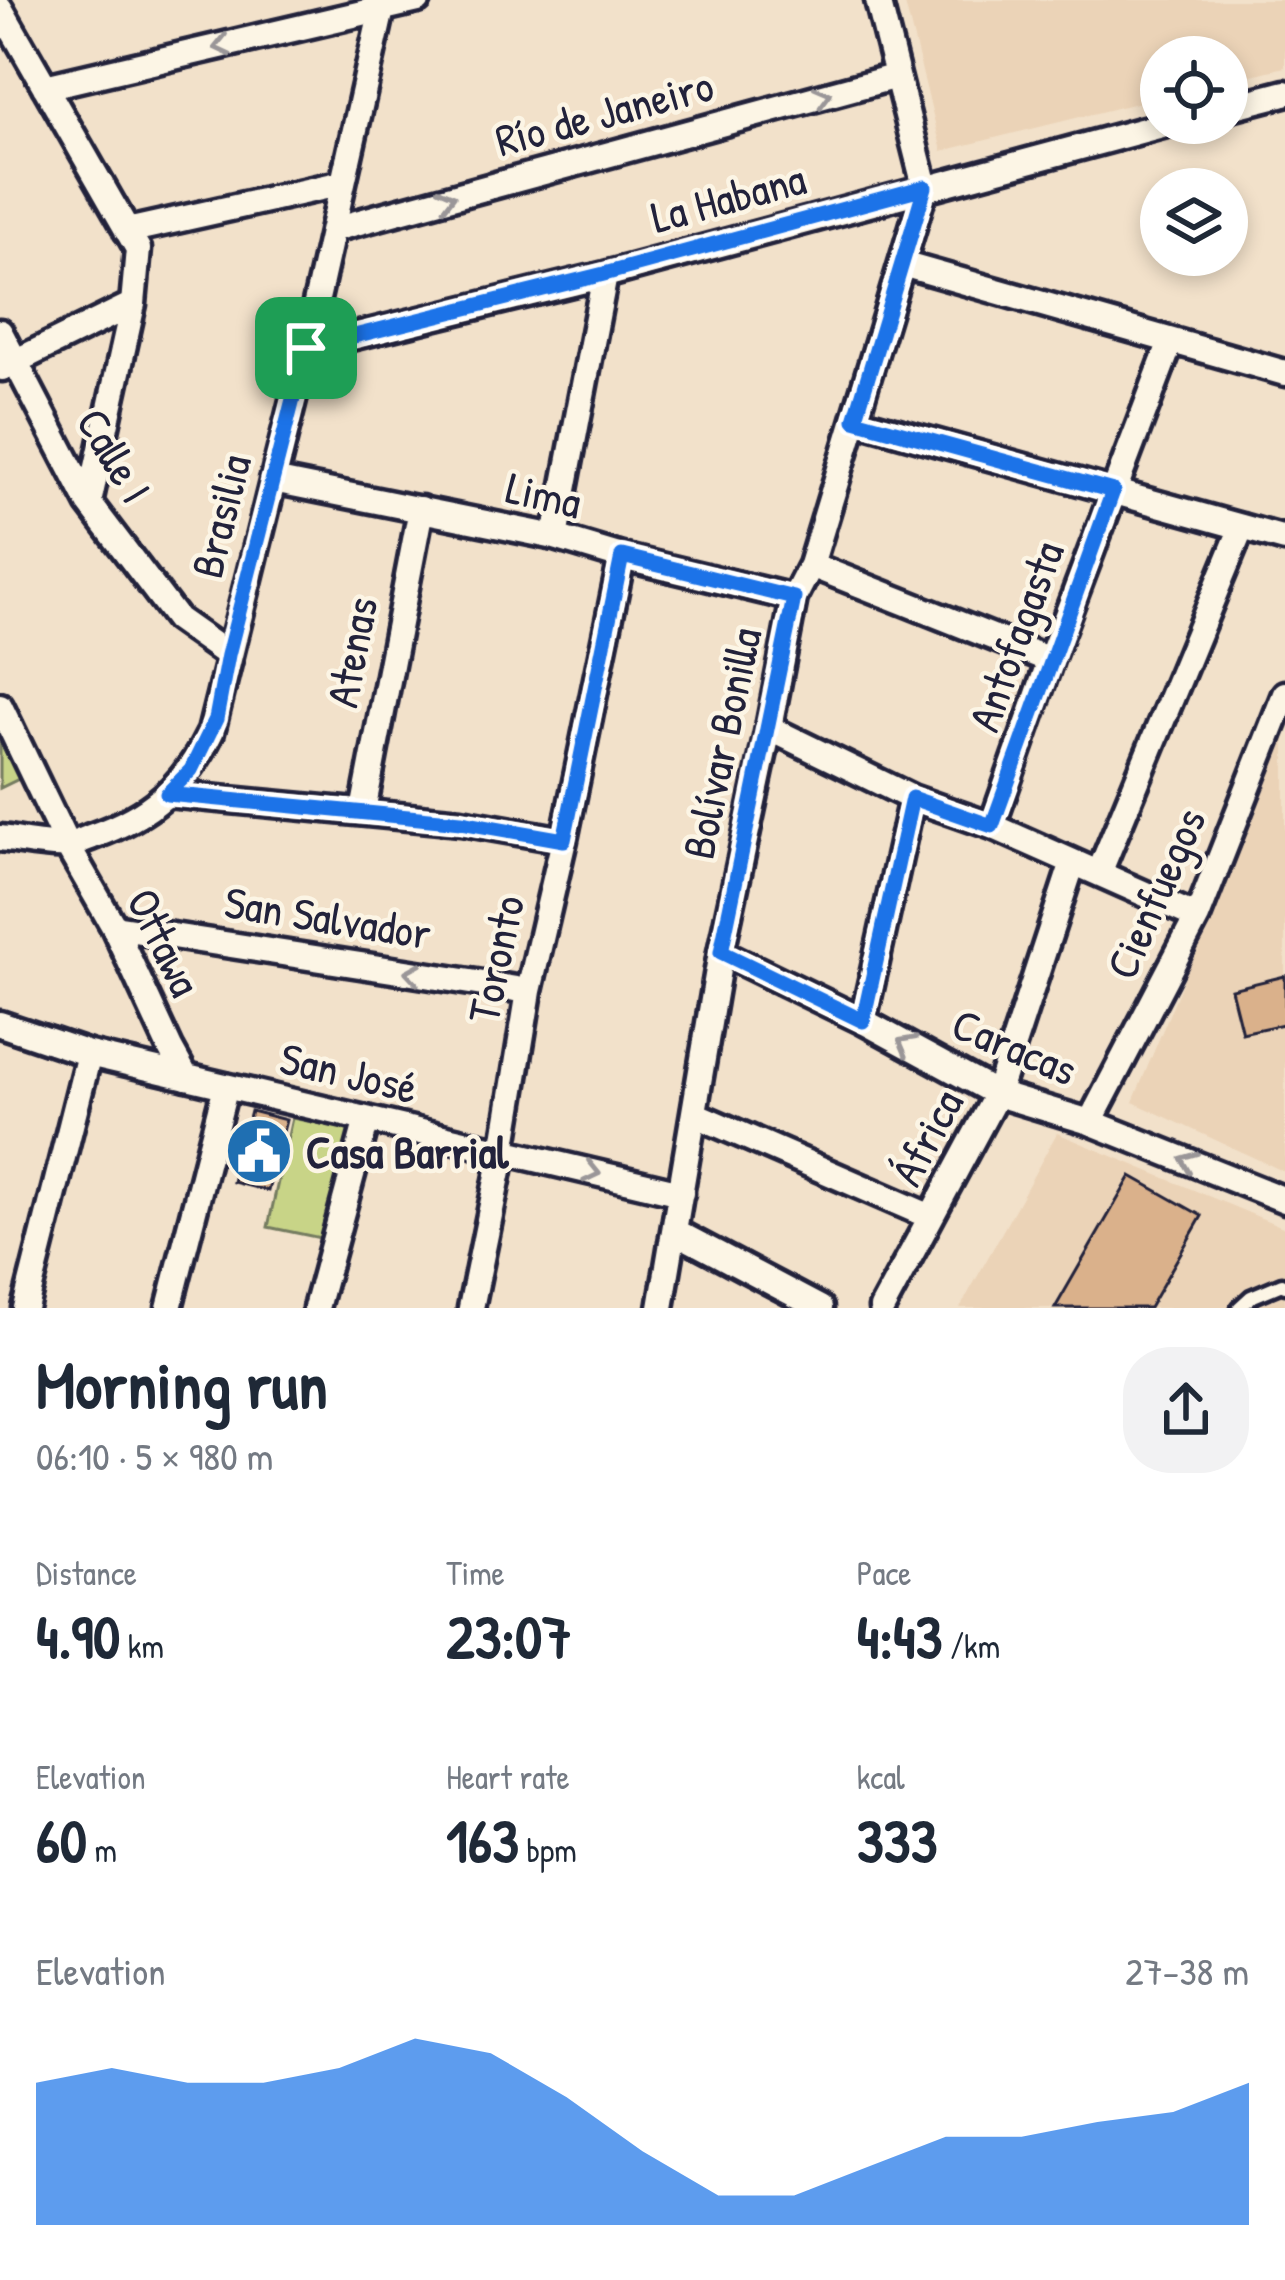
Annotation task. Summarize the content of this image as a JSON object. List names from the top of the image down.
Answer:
{
  "streets": {
    "street": [
      "Río de Janeiro",
      "La Habana",
      "Calle I",
      "Lima",
      "Brasilia",
      "Antofagasta",
      "Atenas",
      "Bolívar Bonilla",
      "Cienfuegos",
      "San Salvador",
      "Ottawa",
      "Toronto",
      "Caracas",
      "San José",
      "África"
    ]
  },
  "crossings": [
    ["Río de Janeiro", "Brasilia"],
    ["La Habana", "Brasilia"],
    ["La Habana", "Bolívar Bonilla"],
    ["Calle I", "Brasilia"],
    ["Lima", "Brasilia"],
    ["Lima", "Atenas"],
    ["Lima", "Bolívar Bonilla"],
    ["Lima", "Toronto"],
    ["Brasilia", "Ottawa"],
    ["Bolívar Bonilla", "Caracas"],
    ["Bolívar Bonilla", "San José"],
    ["Cienfuegos", "Caracas"],
    ["San Salvador", "Ottawa"],
    ["San Salvador", "Toronto"],
    ["Ottawa", "San José"],
    ["Toronto", "San José"],
    ["Caracas", "África"]
  ],
  "one_way": ["Río de Janeiro"],
  "places": {
    "public building": ["Casa Barrial"]
  },
  "page": {
    "heading": ["Morning run", "06:10 · 5 × 980 m"],
    "stats": [
      ["Distance", "4.90 km"],
      ["Time", "23:07"],
      ["Pace", "4:43 /km"],
      ["Elevation", "60 m"],
      ["Heart rate", "163 bpm"],
      ["kcal", "333"]
    ],
    "chart": ["Elevation", "27–38 m"]
  }
}
